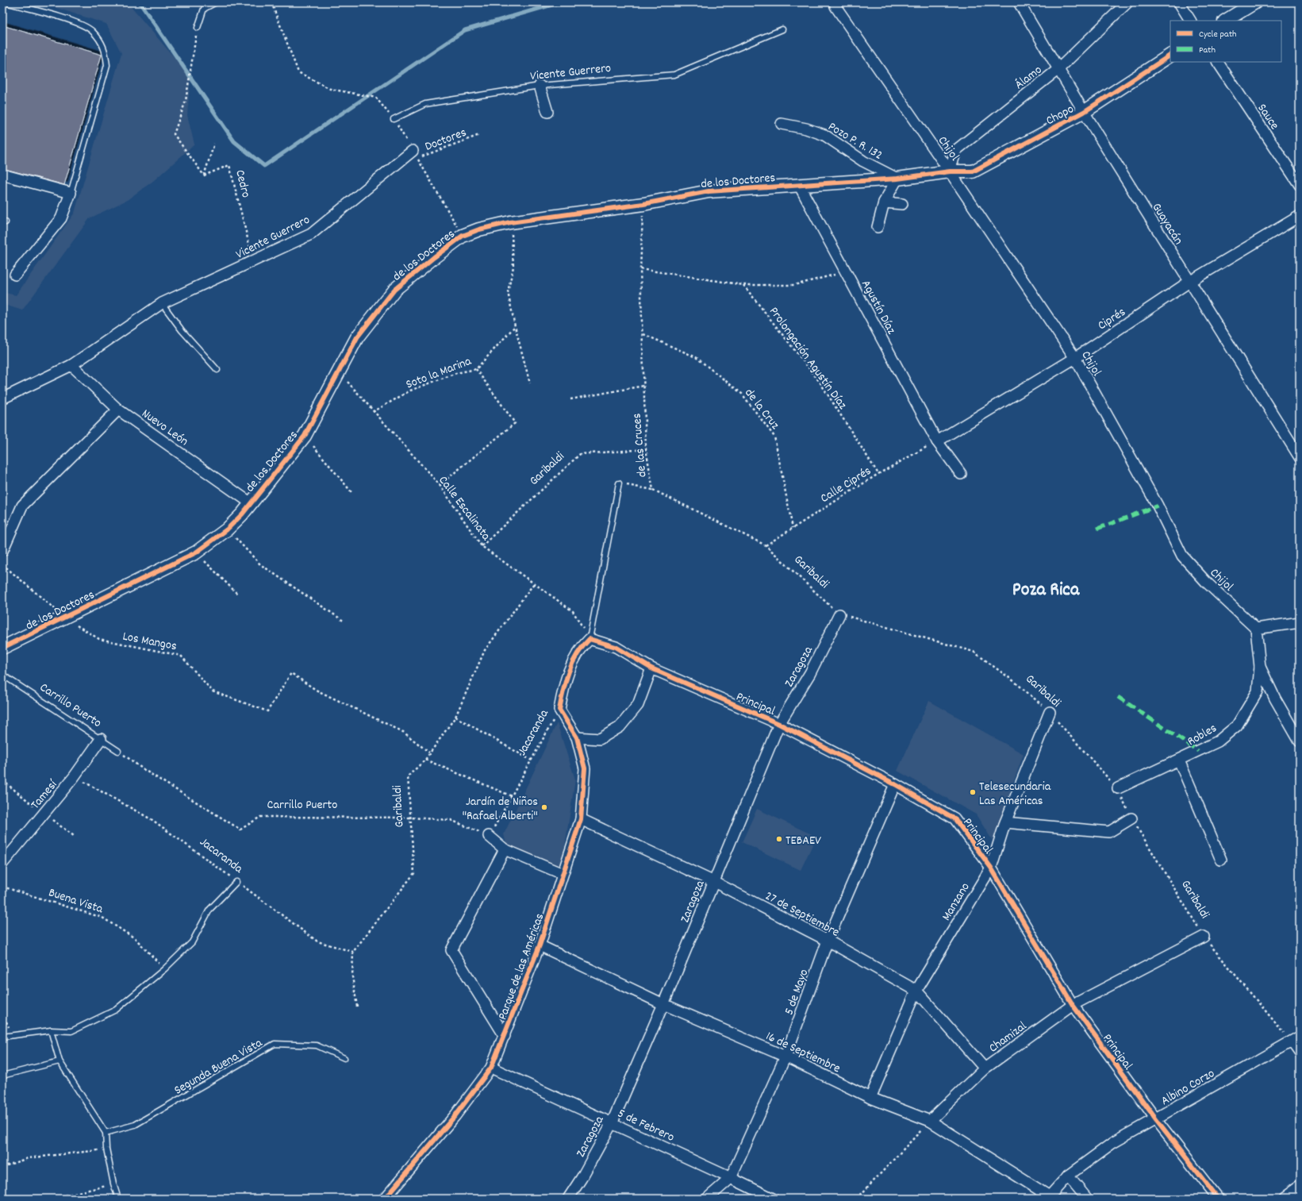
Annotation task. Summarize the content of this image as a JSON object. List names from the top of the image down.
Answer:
{
  "streets": {
    "street": [
      "Vicente Guerrero",
      "Álamo",
      "Chopo",
      "Sauce",
      "Pozo P. R. 132",
      "Chijol",
      "de los Doctores",
      "Guayacán",
      "Agustín Díaz",
      "Ciprés",
      "Nuevo León",
      "Zaragoza",
      "Principal",
      "Jacaranda",
      "Robles",
      "Tamesí",
      "Manzano",
      "27 de Septiembre",
      "Parque de las Américas",
      "5 de Mayo",
      "Chamizal",
      "16 de Septiembre",
      "Albino Corzo",
      "5 de Febrero"
    ],
    "lane": ["de las Cruces", "Carrillo Puerto", "Segunda Buena Vista"],
    "path": [
      "Doctores",
      "Cedro",
      "Prolongación Agustín Díaz",
      "Soto la Marina",
      "de la Cruz",
      "Garibaldi",
      "Calle Ciprés",
      "Calle Escalinata",
      "Los Mangos",
      "Buena Vista"
    ]
  },
  "crossings": [
    ["Vicente Guerrero", "Doctores"],
    ["Vicente Guerrero", "Cedro"],
    ["Vicente Guerrero", "Nuevo León"],
    ["Álamo", "Chopo"],
    ["Álamo", "Chijol"],
    ["Álamo", "de los Doctores"],
    ["Álamo", "Guayacán"],
    ["Chopo", "Chijol"],
    ["Chopo", "de los Doctores"],
    ["Chopo", "Guayacán"],
    ["Pozo P. R. 132", "de los Doctores"],
    ["Chijol", "de los Doctores"],
    ["Chijol", "Ciprés"],
    ["de los Doctores", "Agustín Díaz"],
    ["de los Doctores", "Nuevo León"],
    ["de los Doctores", "de las Cruces"],
    ["de los Doctores", "Calle Escalinata"],
    ["de los Doctores", "Los Mangos"],
    ["Guayacán", "Ciprés"],
    ["Agustín Díaz", "Ciprés"],
    ["Agustín Díaz", "Calle Ciprés"],
    ["Ciprés", "Calle Ciprés"],
    ["Prolongación Agustín Díaz", "Calle Ciprés"],
    ["Soto la Marina", "Calle Escalinata"],
    ["de la Cruz", "de las Cruces"],
    ["de la Cruz", "Calle Ciprés"],
    ["de las Cruces", "Garibaldi"],
    ["de las Cruces", "Calle Escalinata"],
    ["de las Cruces", "Principal"],
    ["de las Cruces", "Jacaranda"],
    ["de las Cruces", "Parque de las Américas"],
    ["Garibaldi", "Calle Ciprés"],
    ["Garibaldi", "Calle Escalinata"],
    ["Garibaldi", "Los Mangos"],
    ["Garibaldi", "Zaragoza"],
    ["Garibaldi", "Carrillo Puerto"],
    ["Garibaldi", "Jacaranda"],
    ["Garibaldi", "Robles"],
    ["Garibaldi", "Manzano"],
    ["Garibaldi", "Chamizal"],
    ["Garibaldi", "Albino Corzo"],
    ["Calle Escalinata", "Principal"],
    ["Calle Escalinata", "Jacaranda"],
    ["Calle Escalinata", "Parque de las Américas"],
    ["Zaragoza", "Principal"],
    ["Zaragoza", "27 de Septiembre"],
    ["Zaragoza", "16 de Septiembre"],
    ["Zaragoza", "5 de Febrero"],
    ["Principal", "Jacaranda"],
    ["Principal", "Manzano"],
    ["Principal", "Parque de las Américas"],
    ["Principal", "5 de Mayo"],
    ["Principal", "Chamizal"],
    ["Principal", "Albino Corzo"],
    ["Carrillo Puerto", "Jacaranda"],
    ["Carrillo Puerto", "Tamesí"],
    ["Jacaranda", "Tamesí"],
    ["Jacaranda", "Parque de las Américas"],
    ["Manzano", "27 de Septiembre"],
    ["Manzano", "16 de Septiembre"],
    ["27 de Septiembre", "Parque de las Américas"],
    ["27 de Septiembre", "5 de Mayo"],
    ["27 de Septiembre", "Chamizal"],
    ["Parque de las Américas", "16 de Septiembre"],
    ["Parque de las Américas", "5 de Febrero"],
    ["5 de Mayo", "16 de Septiembre"],
    ["5 de Mayo", "5 de Febrero"],
    ["Chamizal", "16 de Septiembre"],
    ["16 de Septiembre", "Albino Corzo"]
  ],
  "districts": ["Poza Rica"],
  "places": ["Telesecundaria Las Américas", "Jardín de Niños \"Rafael Alberti\"", "TEBAEV"],
  "legend": ["Cycle path", "Path"]
}
